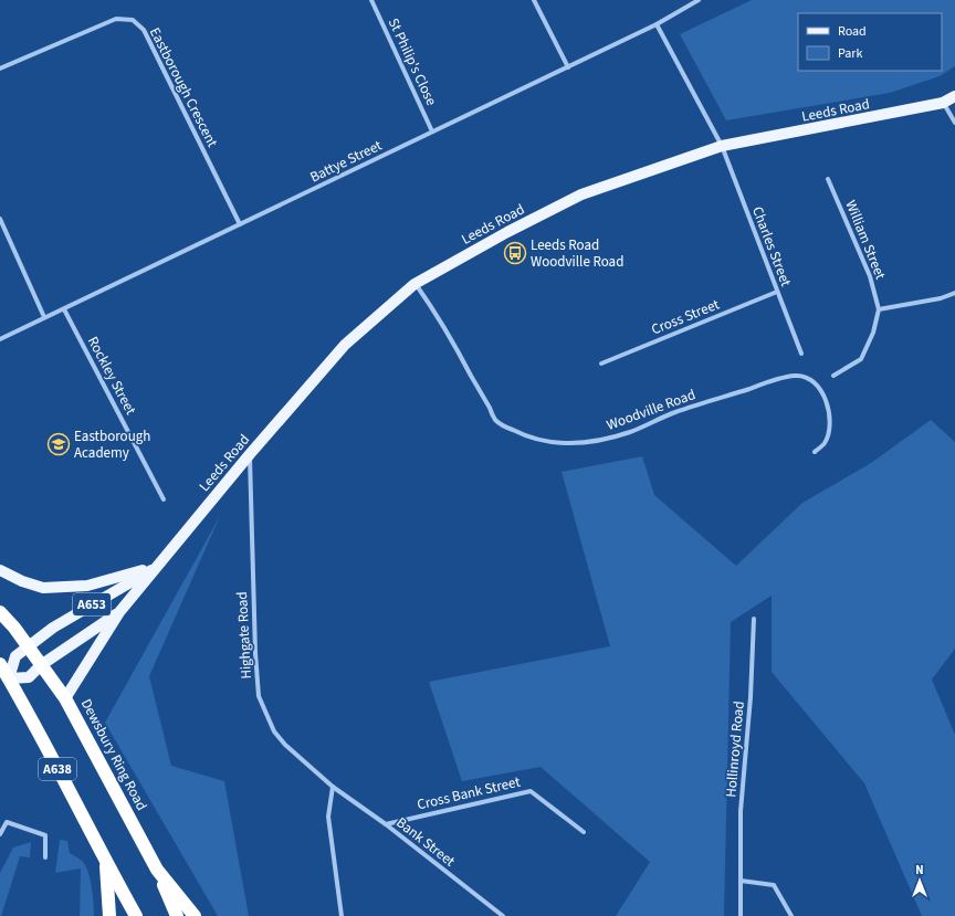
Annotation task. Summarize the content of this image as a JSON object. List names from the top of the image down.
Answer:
{
  "streets": {
    "highway": ["Dewsbury Ring Road", "A638"],
    "main road": ["Leeds Road", "A653"],
    "street": [
      "St Philip's Close",
      "Eastborough Crescent",
      "Battye Street",
      "William Street",
      "Charles Street",
      "Cross Street",
      "Rockley Street",
      "Woodville Road",
      "Highgate Road",
      "Hollinroyd Road",
      "Cross Bank Street",
      "Bank Street"
    ]
  },
  "crossings": [
    ["St Philip's Close", "Battye Street"],
    ["Eastborough Crescent", "Battye Street"],
    ["Leeds Road", "Charles Street"],
    ["Leeds Road", "Woodville Road"],
    ["Leeds Road", "Highgate Road"],
    ["Leeds Road", "Dewsbury Ring Road"],
    ["Leeds Road", "A638"],
    ["Battye Street", "Charles Street"],
    ["Battye Street", "Rockley Street"],
    ["Charles Street", "Cross Street"],
    ["Highgate Road", "Bank Street"],
    ["Dewsbury Ring Road", "A638"],
    ["Cross Bank Street", "Bank Street"]
  ],
  "places": {
    "bus stop": ["Leeds Road Woodville Road"],
    "school or university": ["Eastborough Academy"]
  },
  "legend": ["Road", "Park"],
  "north": "top"
}
